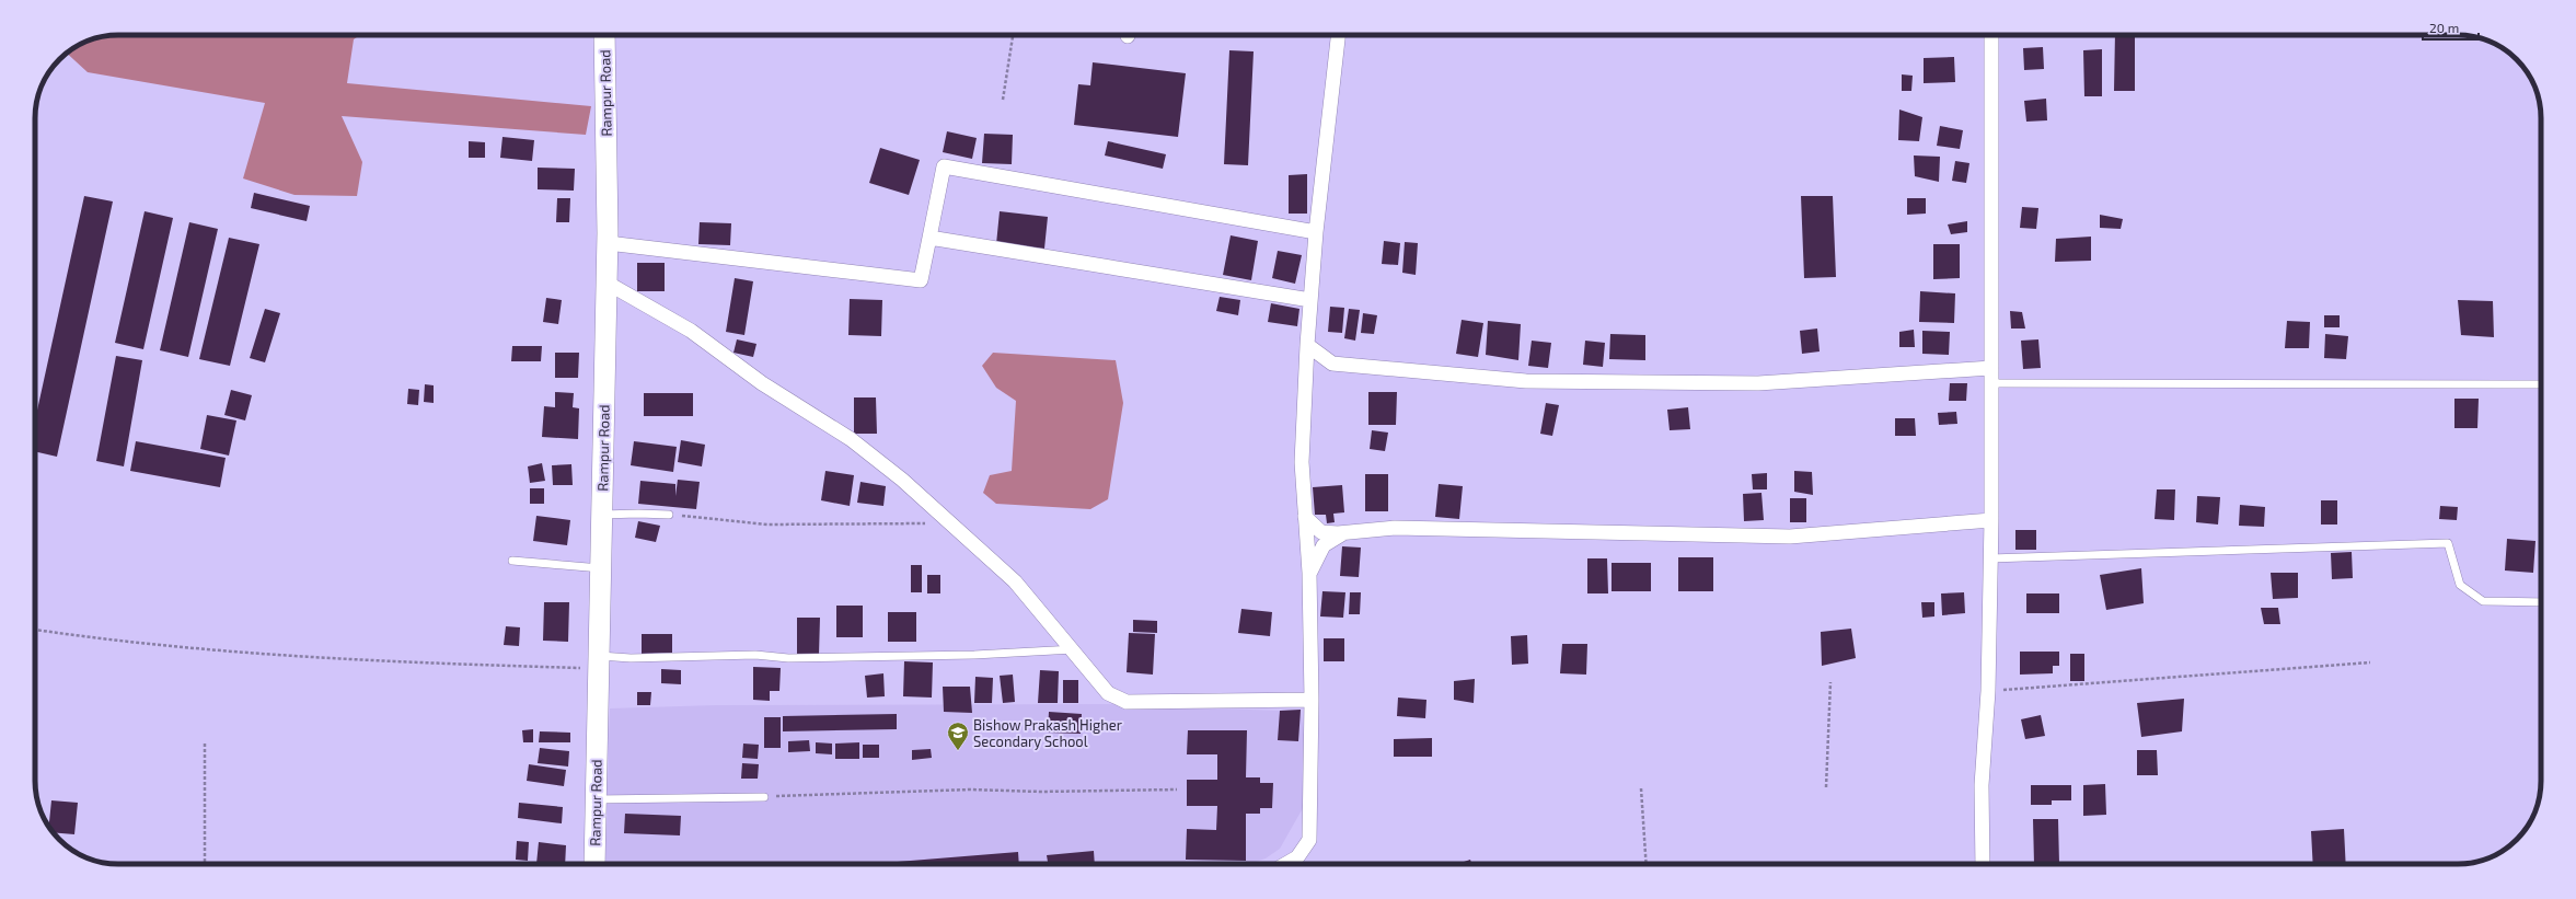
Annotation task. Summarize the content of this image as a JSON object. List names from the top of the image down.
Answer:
{
  "streets": {
    "main road": ["Rampur Road"]
  },
  "places": {
    "school or university": ["Bishow Prakash Higher Secondary School"]
  },
  "scale_bar": "20 m"
}
